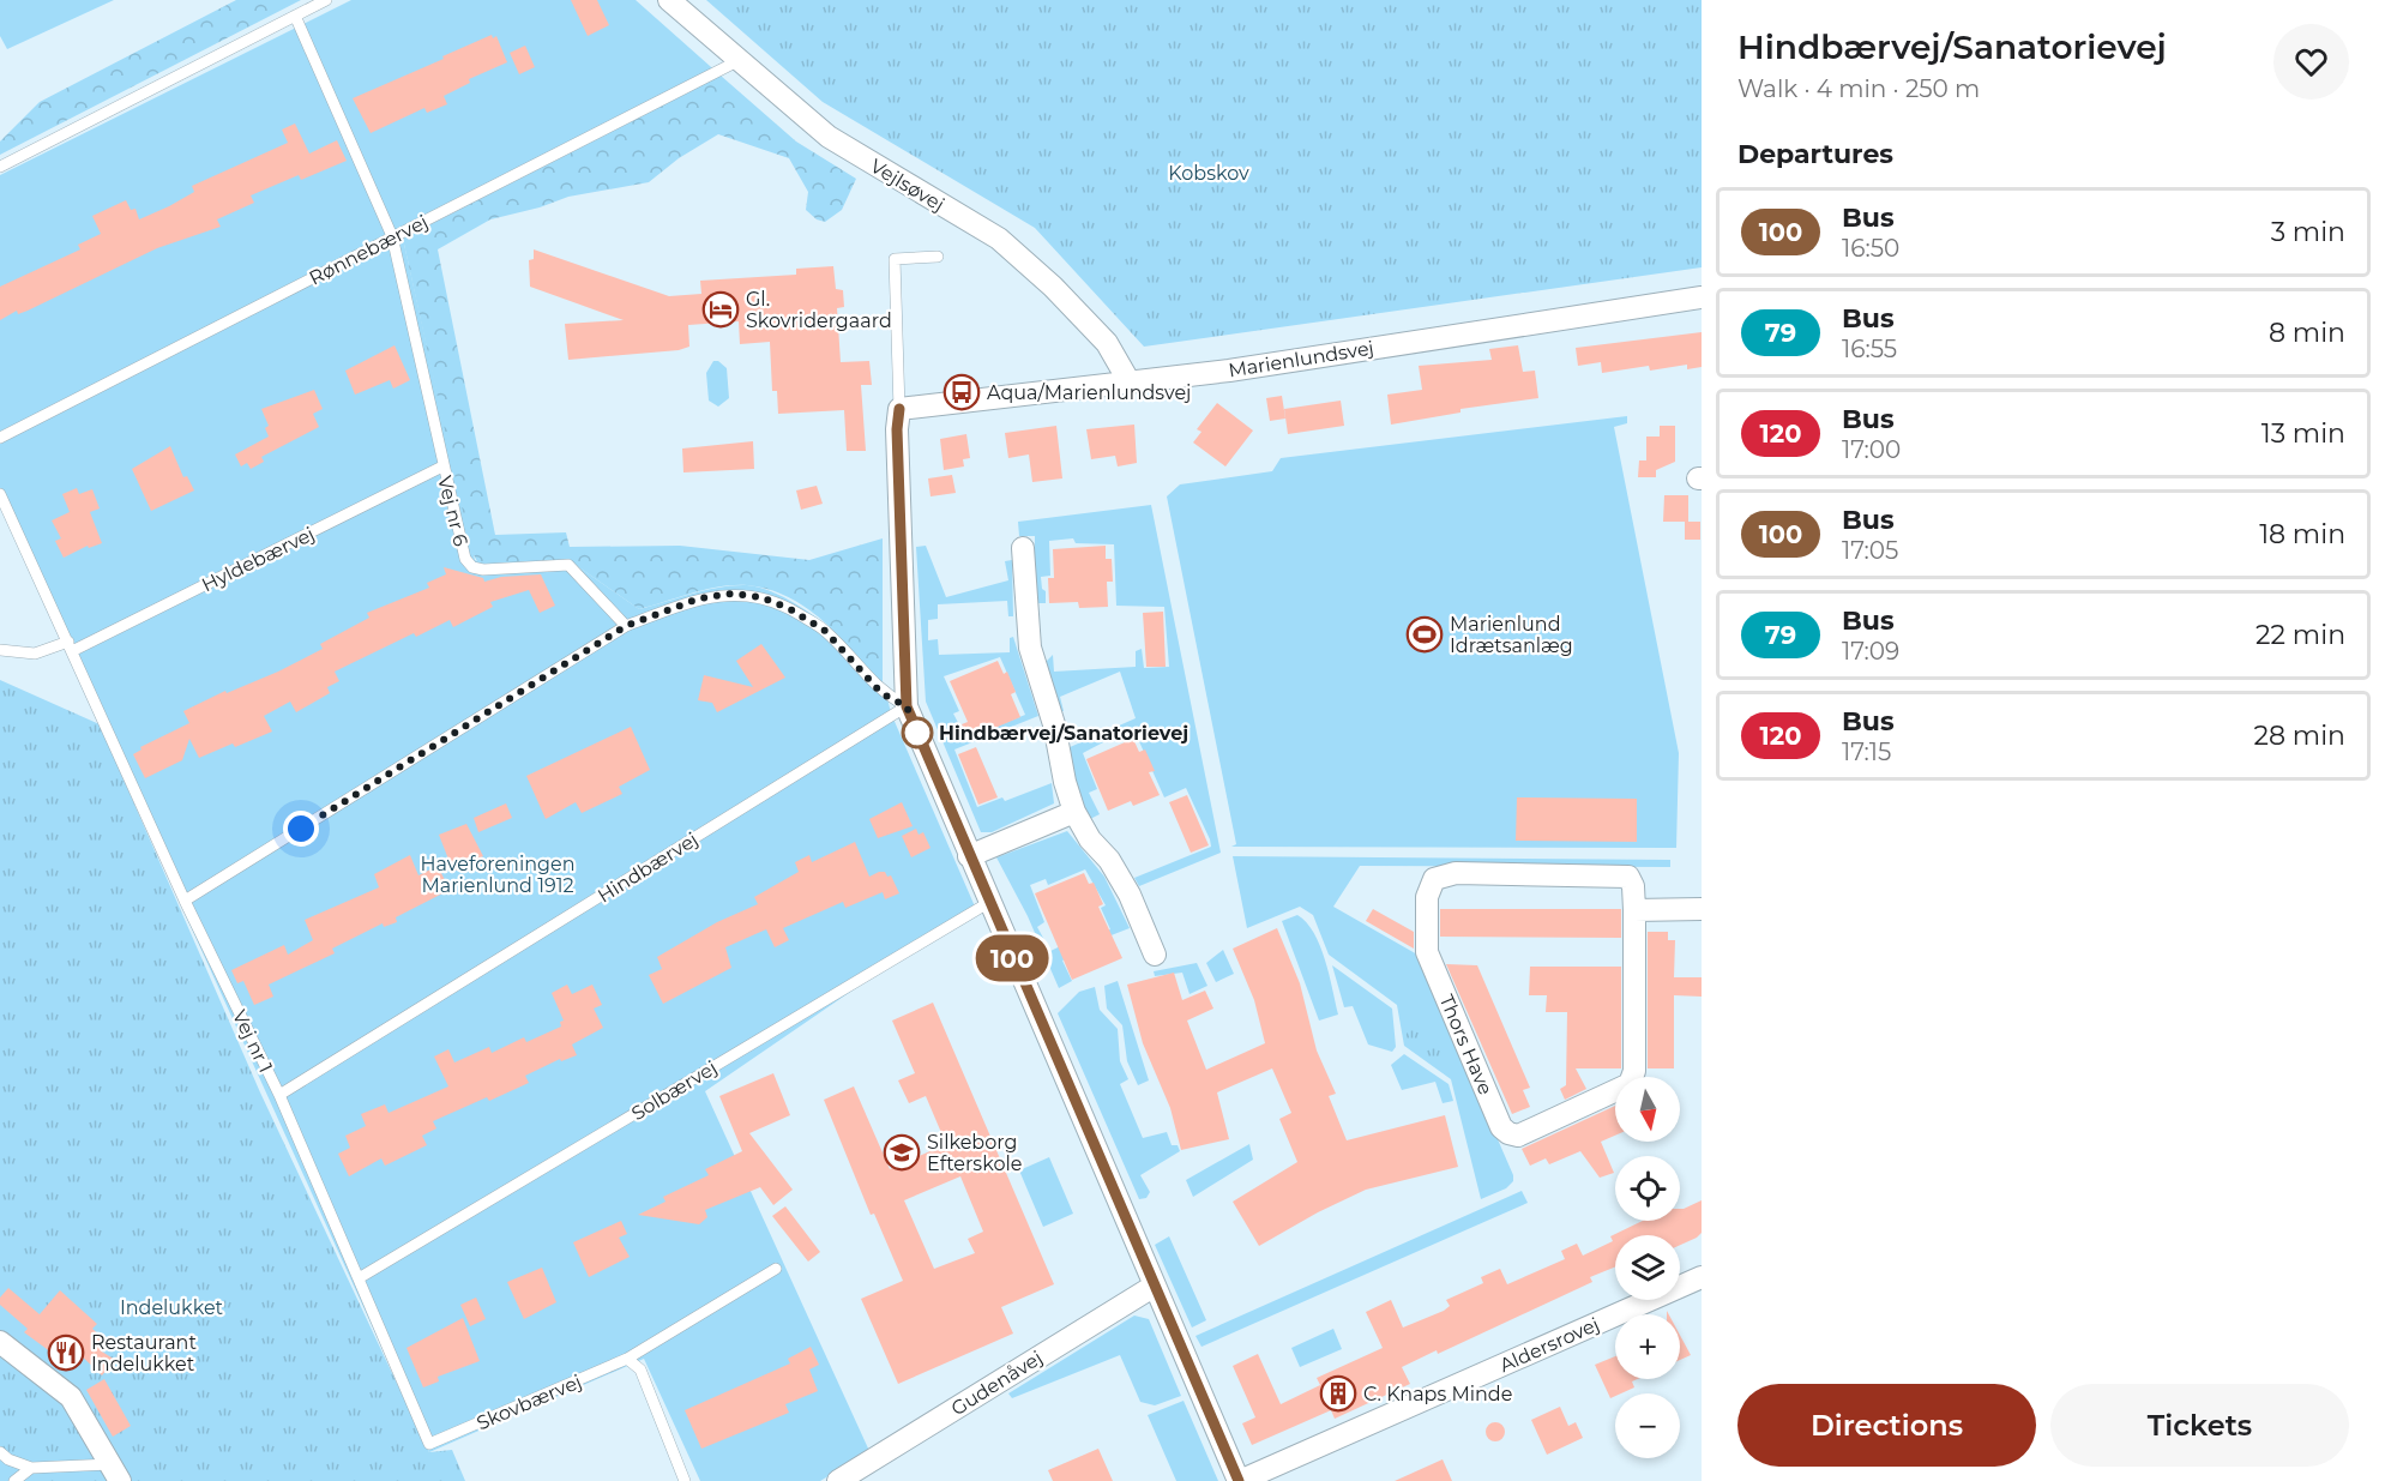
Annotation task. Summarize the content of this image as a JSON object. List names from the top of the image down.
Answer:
{
  "streets": {
    "street": [
      "Vejlsøvej",
      "Marienlundsvej",
      "Thors Have",
      "Aldersrovej",
      "Gudenåvej"
    ],
    "lane": [
      "Rønnebærvej",
      "Vej nr 6",
      "Hyldebærvej",
      "Hindbærvej",
      "Vej nr 1",
      "Solbærvej",
      "Skovbærvej"
    ]
  },
  "crossings": [
    ["Vejlsøvej", "Rønnebærvej"],
    ["Vejlsøvej", "Marienlundsvej"],
    ["Rønnebærvej", "Vej nr 6"],
    ["Vej nr 6", "Hyldebærvej"],
    ["Hyldebærvej", "Vej nr 1"],
    ["Hindbærvej", "Vej nr 1"],
    ["Vej nr 1", "Solbærvej"],
    ["Vej nr 1", "Skovbærvej"]
  ],
  "parks": ["Kobskov", "Haveforeningen Marienlund 1912", "Indelukket"],
  "places": {
    "hotel": ["Gl. Skovridergaard"],
    "bus stop": ["Aqua/Marienlundsvej"],
    "sports": ["Marienlund Idrætsanlæg"],
    "other": ["Hindbærvej/Sanatorievej"],
    "school or university": ["Silkeborg Efterskole"],
    "restaurant": ["Restaurant Indelukket"],
    "building": ["C. Knaps Minde"]
  },
  "lines": ["bus line 100"],
  "north": "bottom",
  "page": {
    "on_map": "100",
    "heading": [
      ["Hindbærvej/Sanatorievej", "Walk · 4 min · 250 m"],
      "Departures"
    ],
    "list": [
      {
        "mark": "100",
        "name": "Bus",
        "note": "16:50",
        "value": "3 min"
      },
      {
        "mark": "79",
        "name": "Bus",
        "note": "16:55",
        "value": "8 min"
      },
      {
        "mark": "120",
        "name": "Bus",
        "note": "17:00",
        "value": "13 min"
      },
      {
        "mark": "100",
        "name": "Bus",
        "note": "17:05",
        "value": "18 min"
      },
      {
        "mark": "79",
        "name": "Bus",
        "note": "17:09",
        "value": "22 min"
      },
      {
        "mark": "120",
        "name": "Bus",
        "note": "17:15",
        "value": "28 min"
      }
    ],
    "map_buttons": ["+", "−"],
    "buttons": ["Directions", "Tickets"]
  }
}
